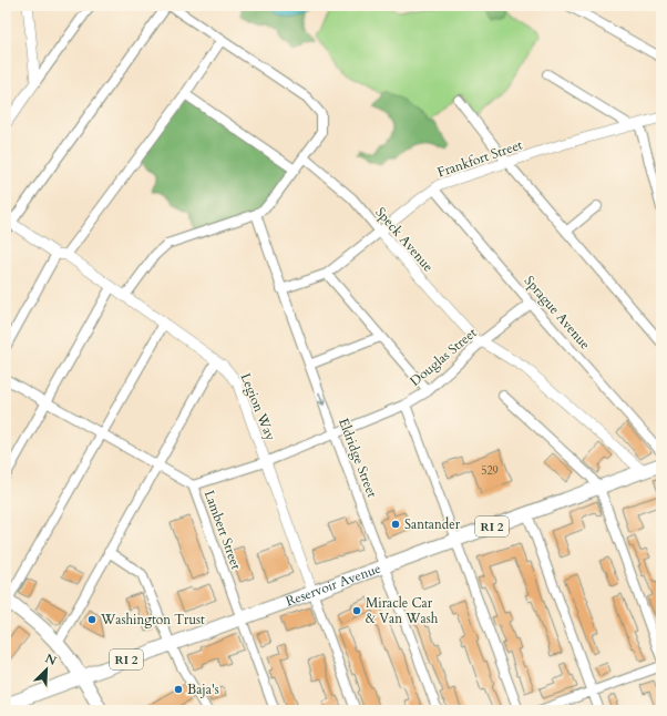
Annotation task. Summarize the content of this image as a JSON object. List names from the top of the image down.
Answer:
{
  "streets": {
    "main road": ["RI 2", "Reservoir Avenue"],
    "street": [
      "Frankfort Street",
      "Speck Avenue",
      "Sprague Avenue",
      "Douglas Street",
      "Legion Way",
      "Eldridge Street",
      "Lambert Street"
    ]
  },
  "crossings": [
    ["Frankfort Street", "Speck Avenue"],
    ["Frankfort Street", "Sprague Avenue"],
    ["Frankfort Street", "Eldridge Street"],
    ["Speck Avenue", "Douglas Street"],
    ["Speck Avenue", "Reservoir Avenue"],
    ["Sprague Avenue", "Douglas Street"],
    ["Douglas Street", "Legion Way"],
    ["Douglas Street", "Eldridge Street"],
    ["Douglas Street", "Lambert Street"],
    ["Legion Way", "Reservoir Avenue"],
    ["Eldridge Street", "Reservoir Avenue"],
    ["Lambert Street", "Reservoir Avenue"]
  ],
  "places": [
    "Santander",
    "Miracle Car & Van Wash",
    "Washington Trust",
    "Baja's"
  ],
  "house_numbers": ["529"],
  "north": "top right"
}
